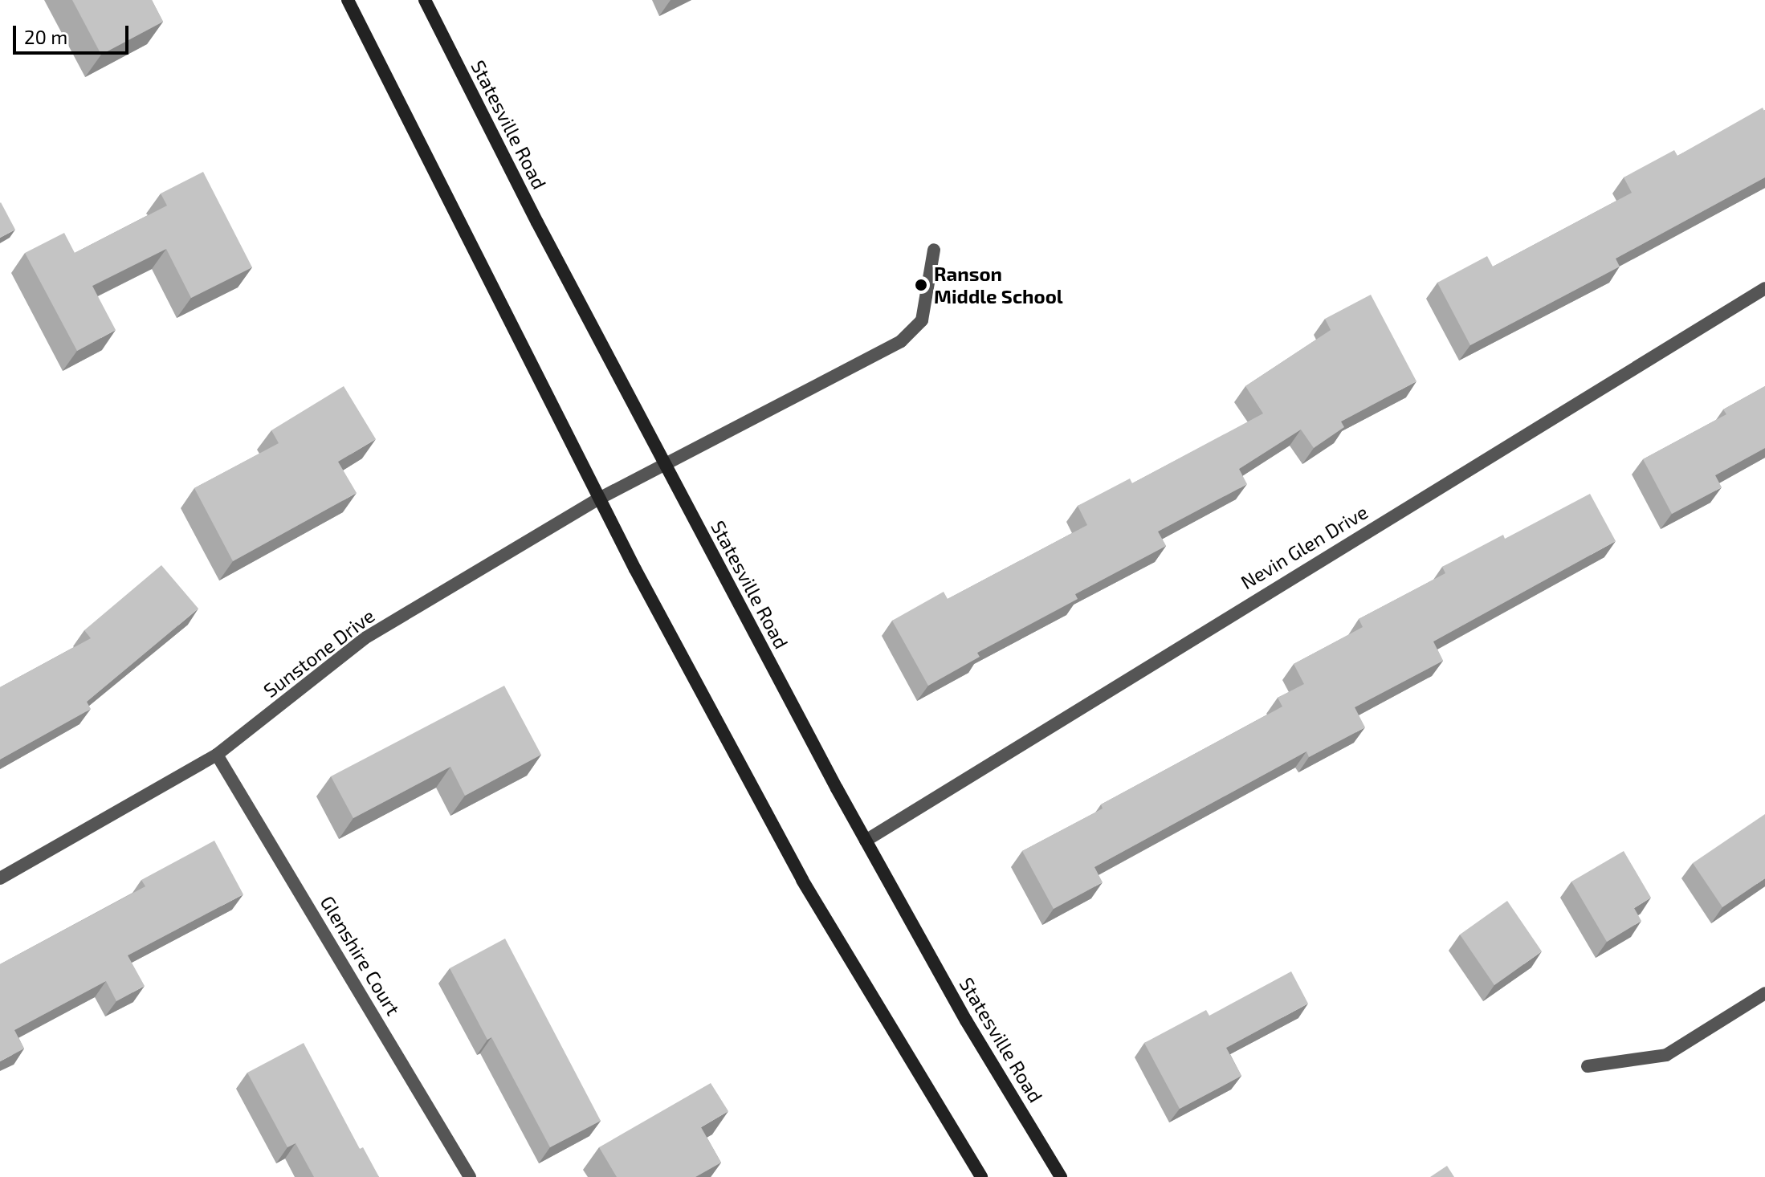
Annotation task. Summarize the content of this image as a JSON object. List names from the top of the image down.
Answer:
{
  "streets": {
    "main road": ["Statesville Road"],
    "street": ["Nevin Glen Drive", "Sunstone Drive", "Glenshire Court"]
  },
  "crossings": [
    ["Statesville Road", "Nevin Glen Drive"],
    ["Statesville Road", "Sunstone Drive"],
    ["Sunstone Drive", "Glenshire Court"]
  ],
  "places": ["Ranson Middle School"],
  "scale_bar": "20 m"
}
